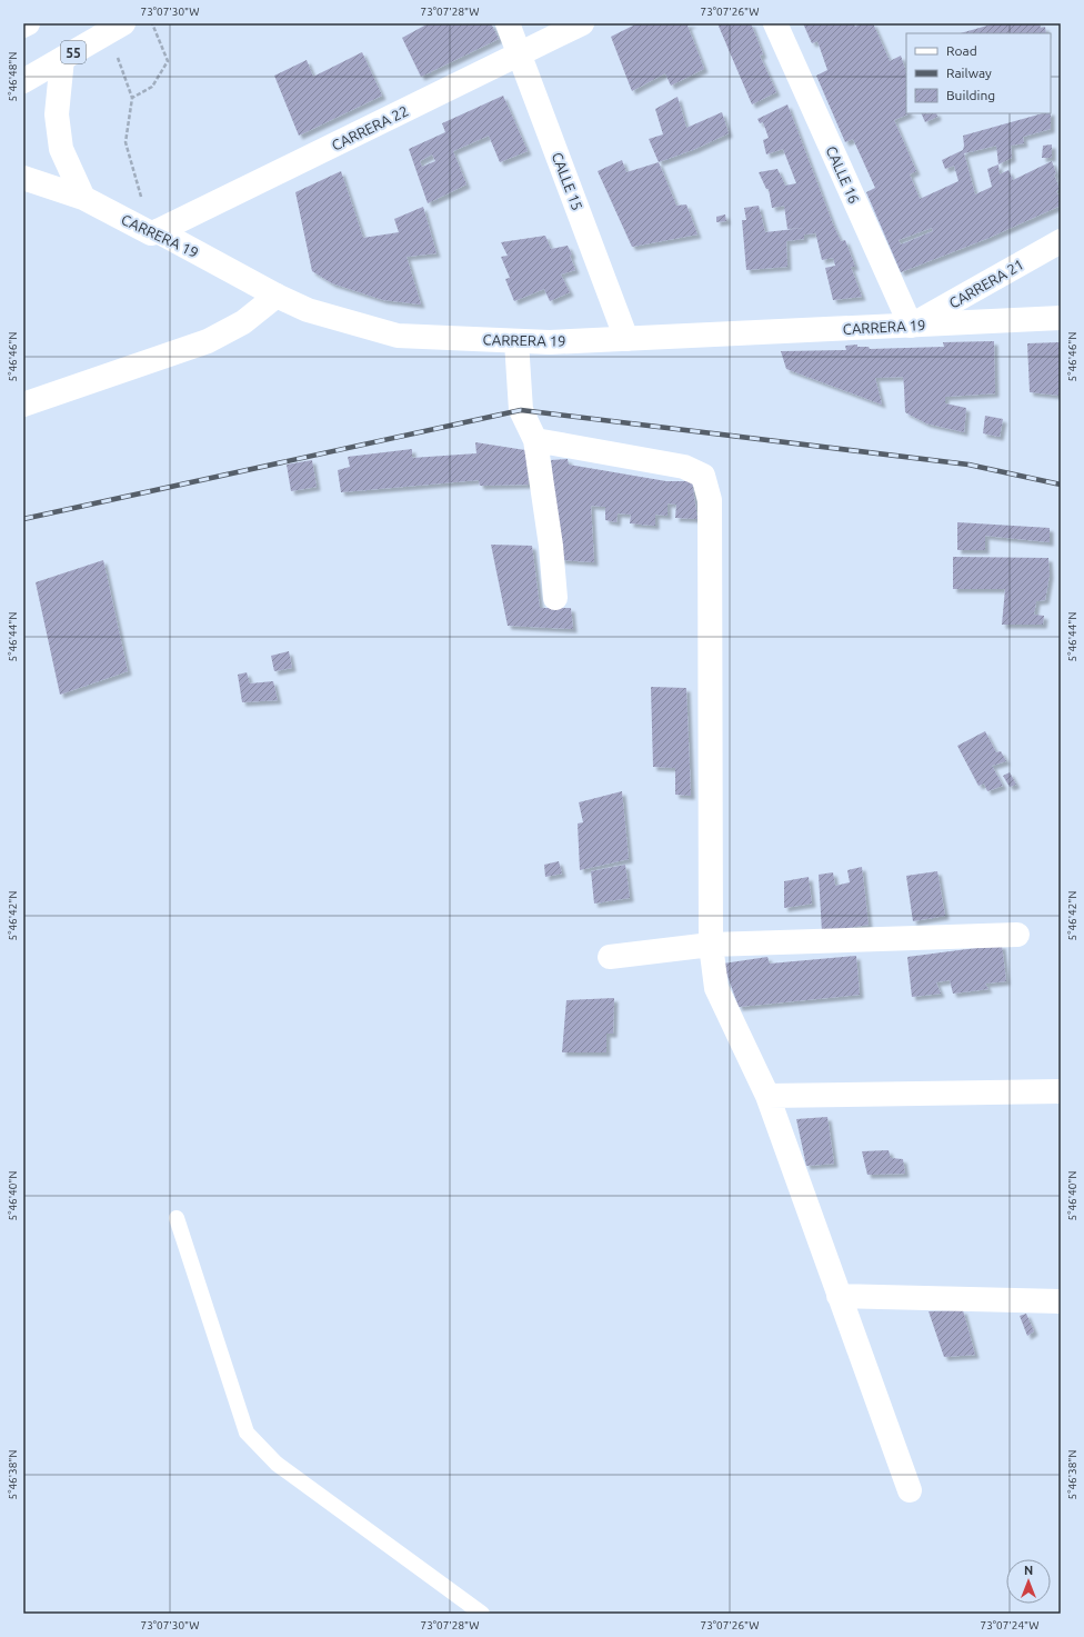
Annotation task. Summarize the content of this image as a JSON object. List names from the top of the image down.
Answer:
{
  "streets": {
    "main road": [
      "55",
      "CARRERA 22",
      "CALLE 16",
      "CALLE 15",
      "CARRERA 19",
      "CARRERA 21"
    ]
  },
  "crossings": [
    ["CARRERA 22", "CALLE 15"],
    ["CARRERA 22", "CARRERA 19"],
    ["CALLE 16", "CARRERA 19"],
    ["CALLE 16", "CARRERA 21"],
    ["CALLE 15", "CARRERA 19"],
    ["CARRERA 19", "CARRERA 21"]
  ],
  "legend": ["Road", "Railway", "Building"],
  "north": "top",
  "coordinates": [
    "73°07'30\"W",
    "73°07'28\"W",
    "73°07'26\"W",
    "5°46'48\"N",
    "5°46'46\"N",
    "5°46'44\"N",
    "5°46'42\"N",
    "5°46'40\"N",
    "5°46'38\"N",
    "73°07'24\"W"
  ]
}
